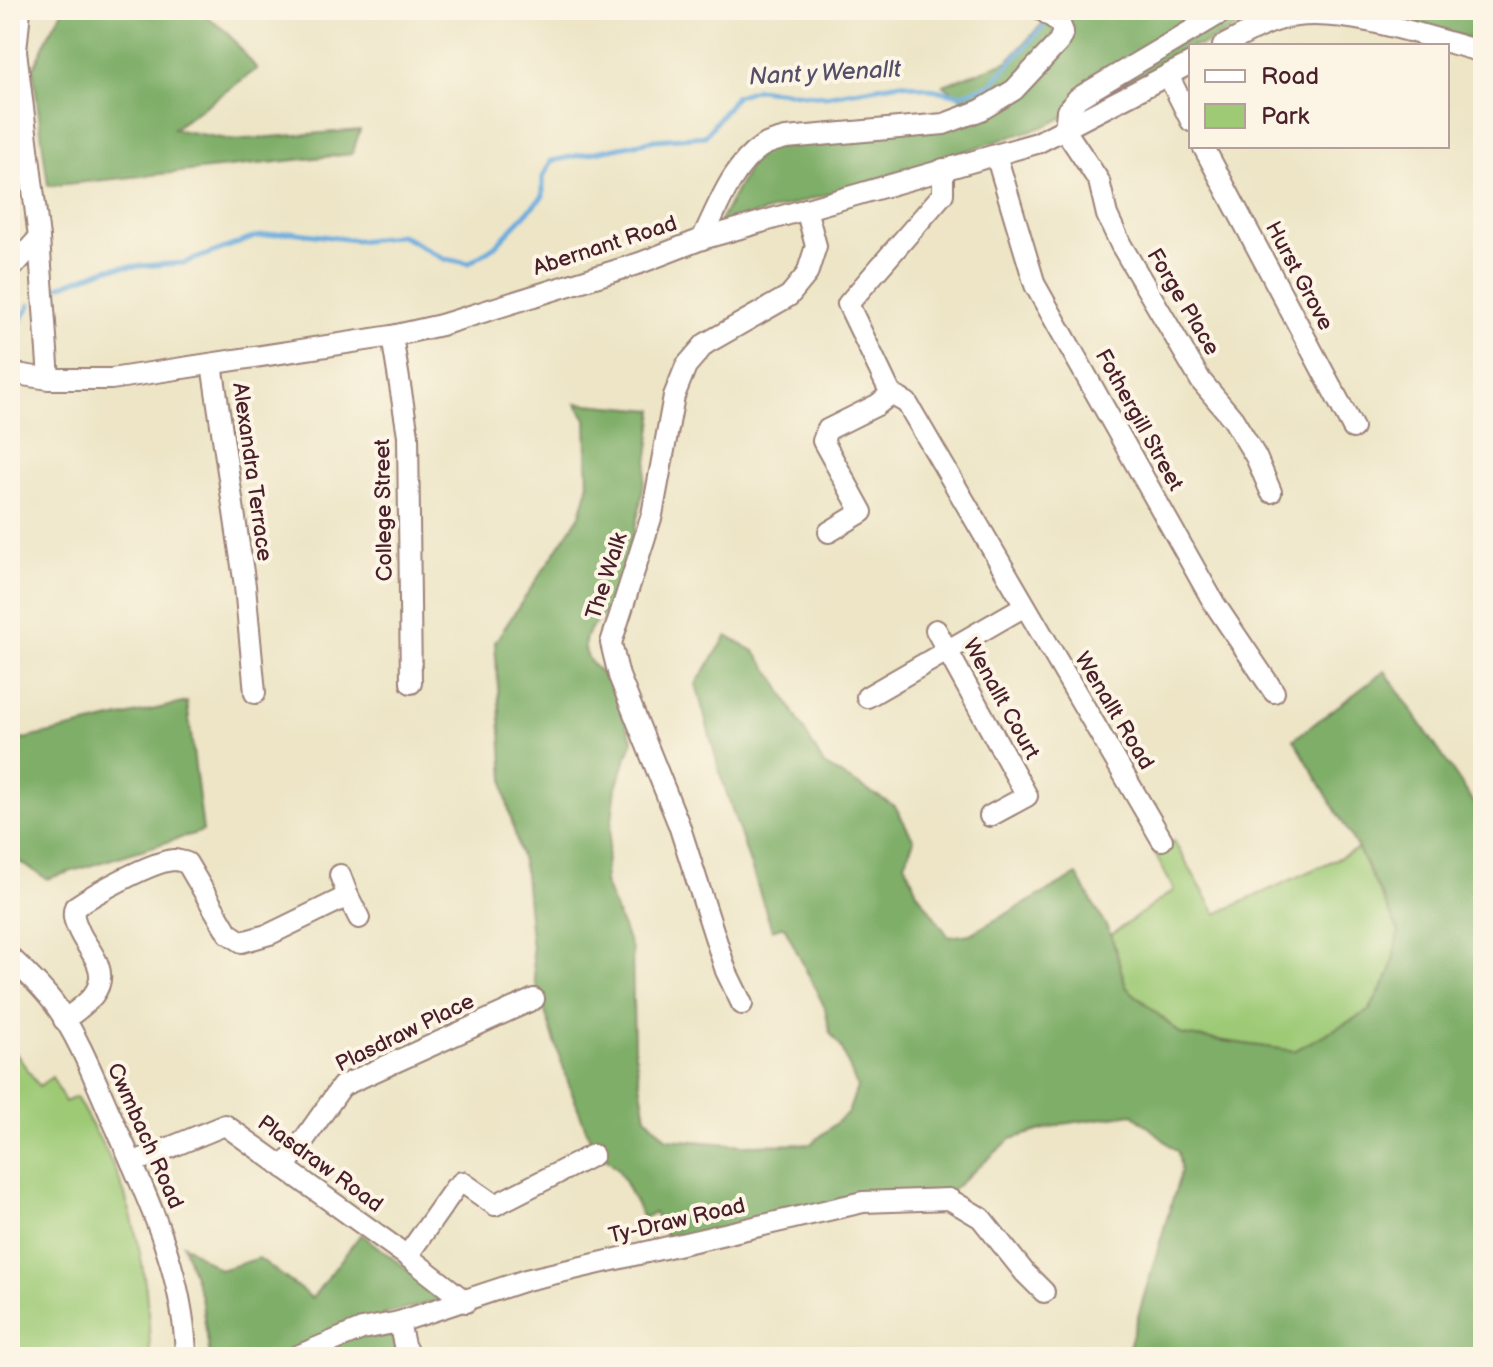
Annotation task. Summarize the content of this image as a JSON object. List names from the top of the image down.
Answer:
{
  "streets": {
    "street": [
      "Abernant Road",
      "Hurst Grove",
      "Forge Place",
      "Fothergill Street",
      "Alexandra Terrace",
      "College Street",
      "The Walk",
      "Wenallt Court",
      "Wenallt Road",
      "Plasdraw Place",
      "Cwmbach Road",
      "Plasdraw Road",
      "Ty-Draw Road"
    ]
  },
  "crossings": [
    ["Abernant Road", "Forge Place"],
    ["Abernant Road", "Fothergill Street"],
    ["Abernant Road", "Alexandra Terrace"],
    ["Abernant Road", "College Street"],
    ["Abernant Road", "The Walk"],
    ["Abernant Road", "Wenallt Road"],
    ["Plasdraw Place", "Plasdraw Road"],
    ["Cwmbach Road", "Plasdraw Road"],
    ["Plasdraw Road", "Ty-Draw Road"]
  ],
  "water": ["Nant y Wenallt"],
  "legend": ["Road", "Park"]
}
